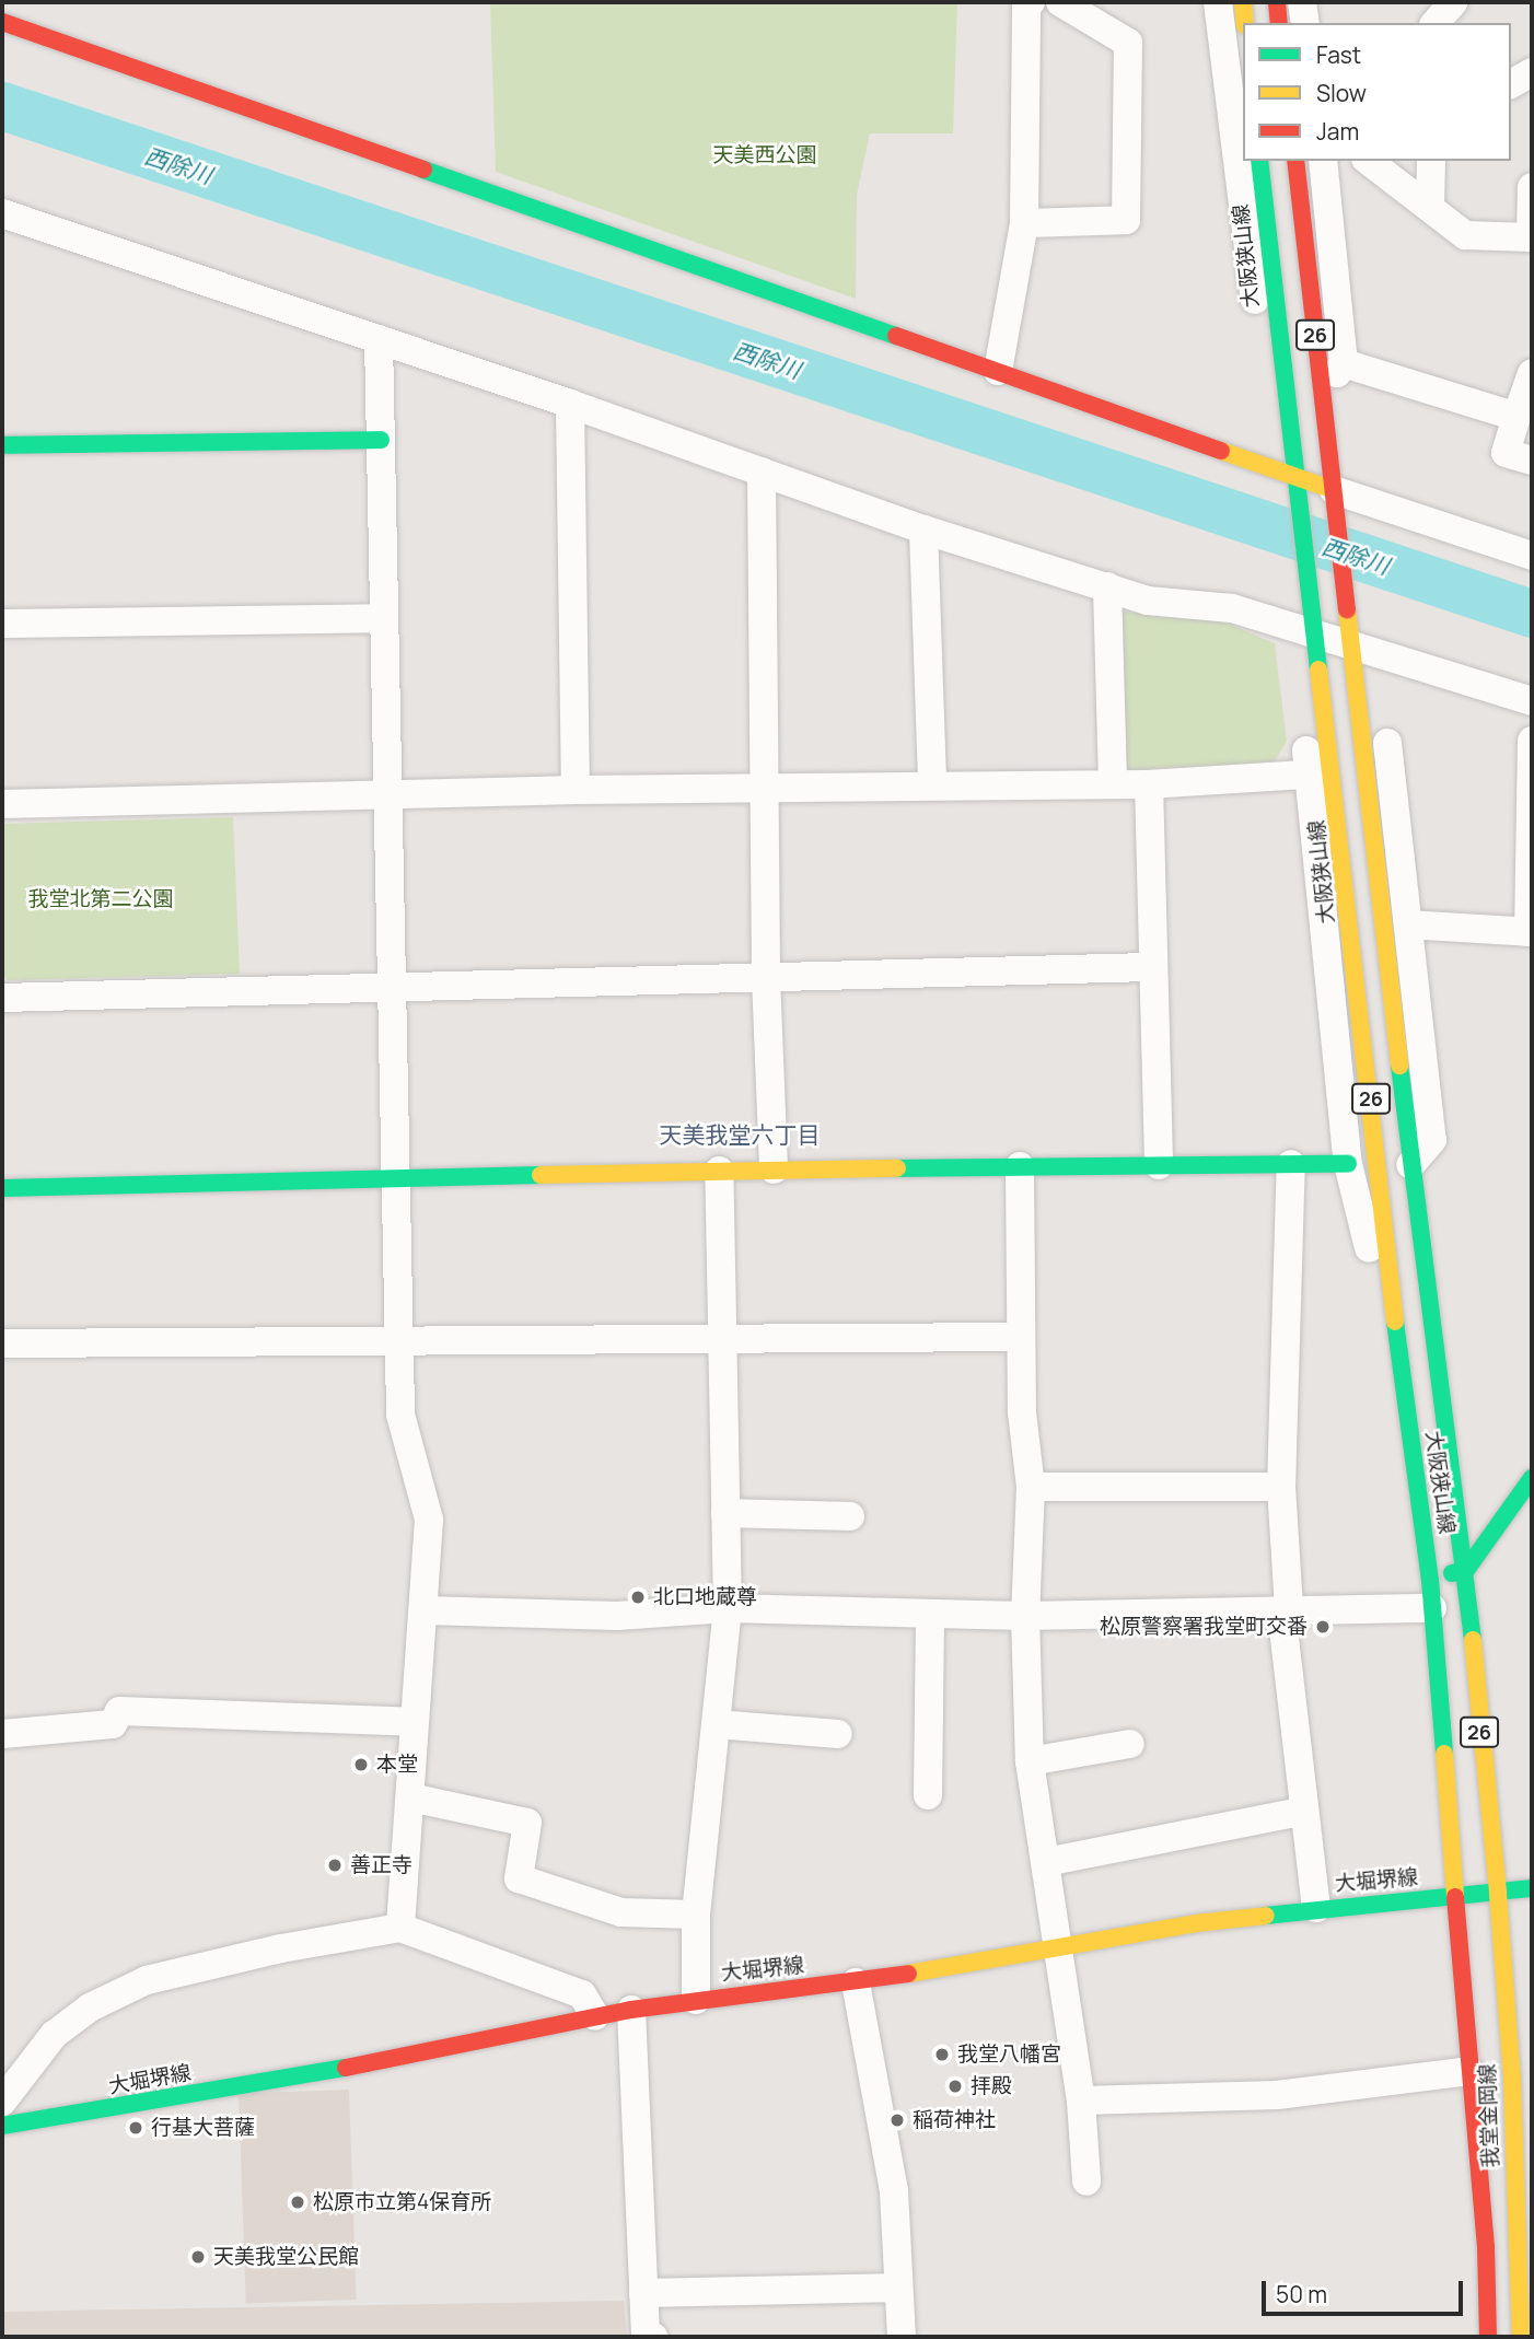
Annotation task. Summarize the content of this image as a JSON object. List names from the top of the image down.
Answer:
{
  "streets": {
    "main road": [
      "大阪狭山線",
      "26",
      "大堀堺線",
      "我堂金岡線"
    ]
  },
  "crossings": [
    ["大阪狭山線", "大堀堺線"],
    ["大阪狭山線", "我堂金岡線"],
    ["大堀堺線", "我堂金岡線"]
  ],
  "districts": ["天美我堂六丁目"],
  "water": ["西除川"],
  "parks": ["天美西公園", "我堂北第二公園"],
  "places": [
    "北口地蔵尊",
    "松原警察署我堂町交番",
    "本堂",
    "善正寺",
    "我堂八幡宮",
    "拝殿",
    "稲荷神社",
    "行基大菩薩",
    "松原市立第4保育所",
    "天美我堂公民館"
  ],
  "legend": ["Fast", "Slow", "Jam"],
  "scale_bar": "50 m"
}
